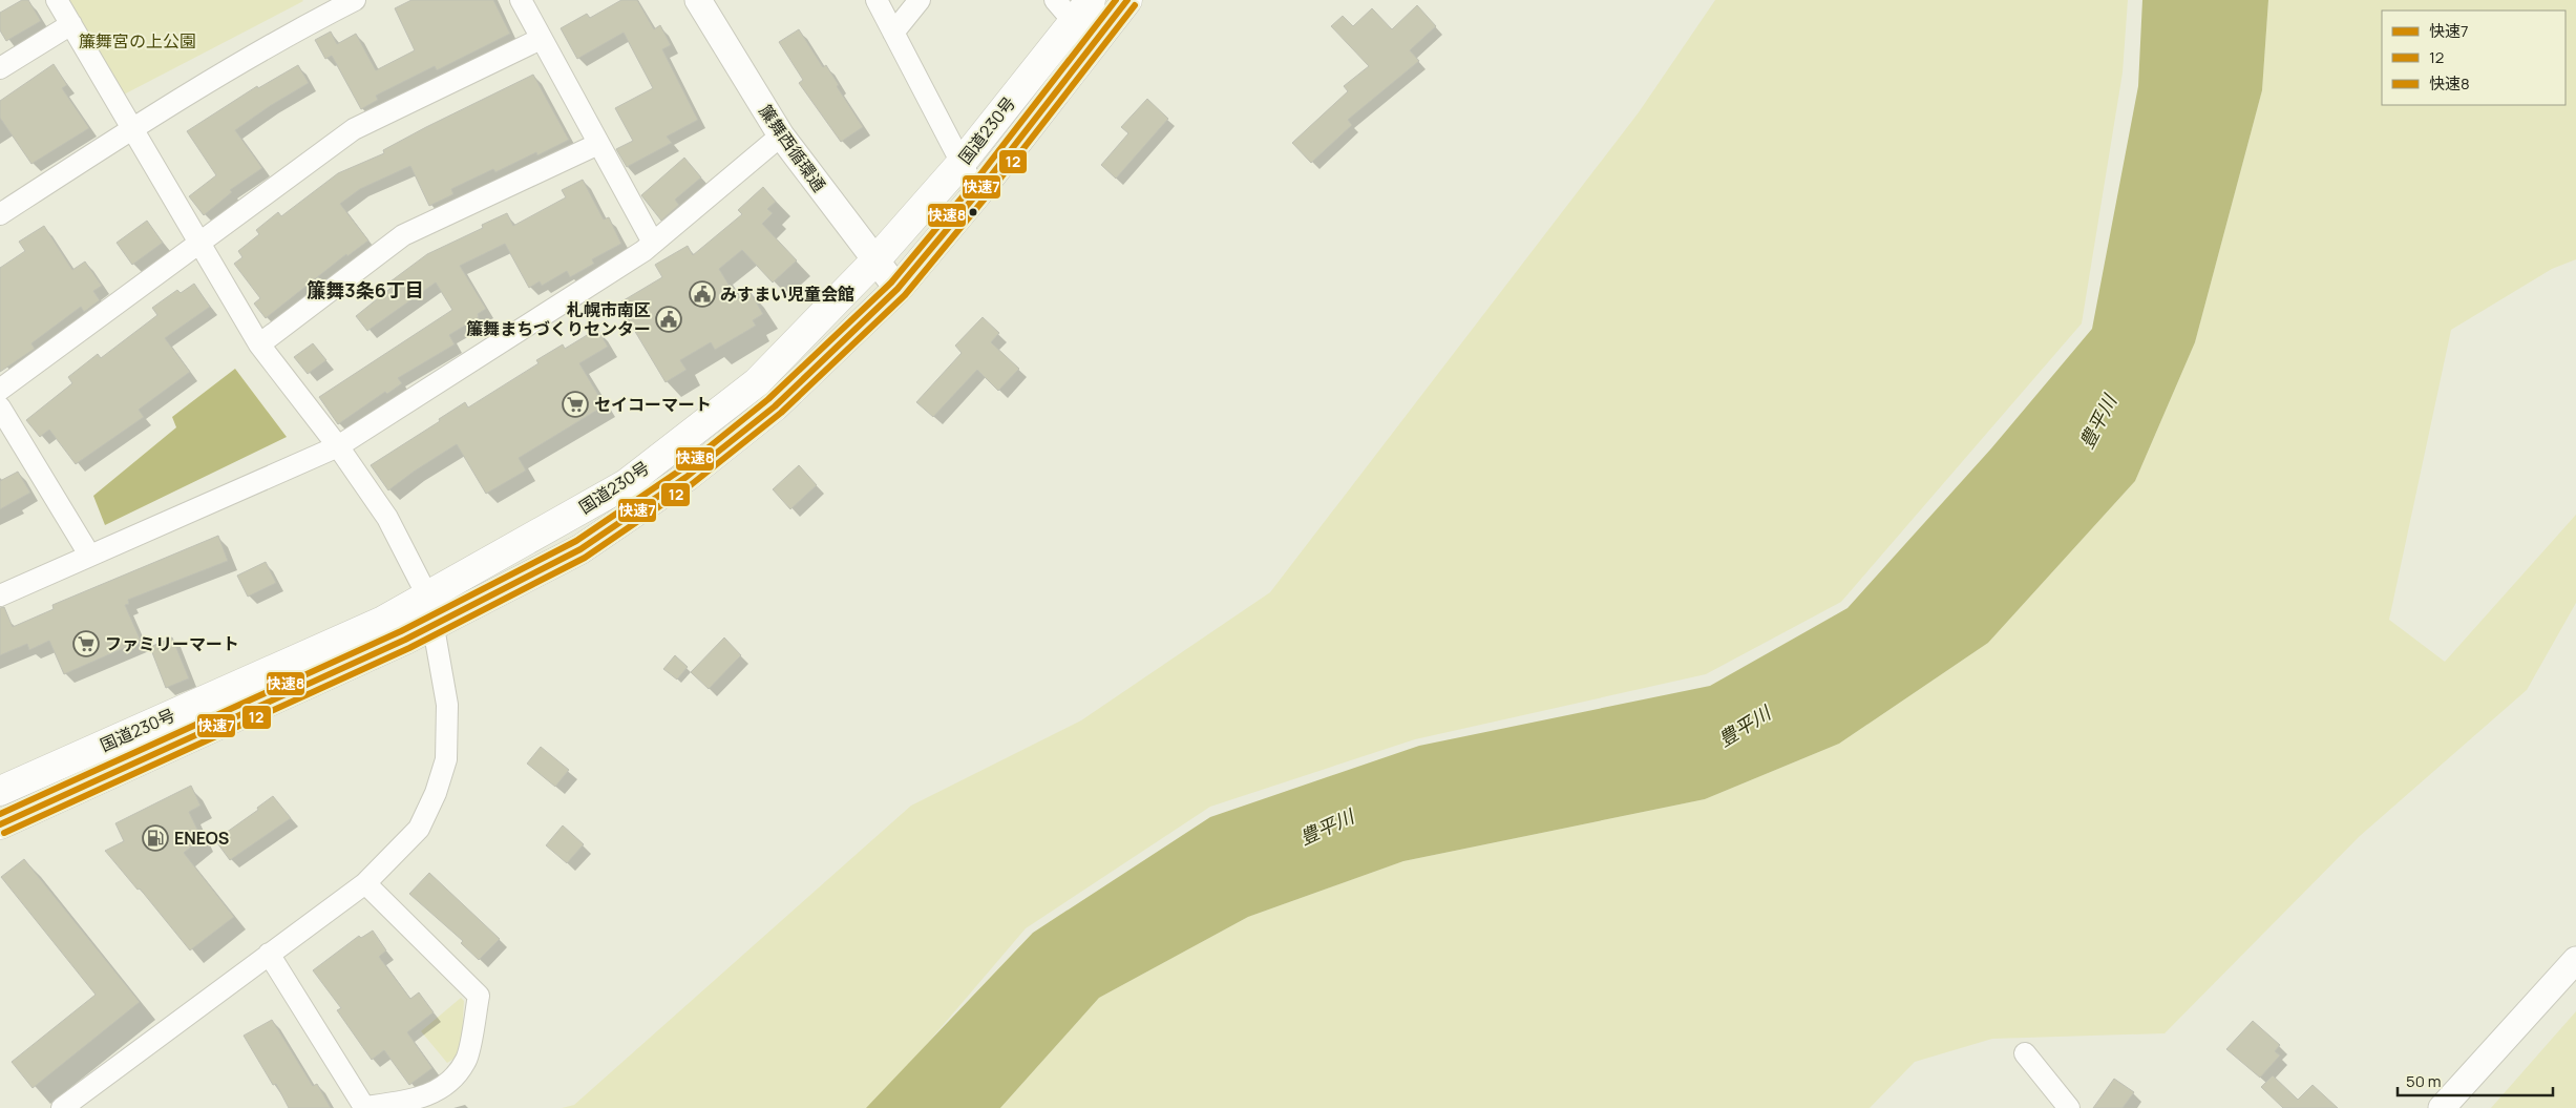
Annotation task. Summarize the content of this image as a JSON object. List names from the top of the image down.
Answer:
{
  "streets": {
    "highway": ["国道230号"],
    "street": ["簾舞西循環通"]
  },
  "crossings": [
    ["国道230号", "簾舞西循環通"]
  ],
  "districts": ["簾舞3条6丁目"],
  "water": ["豊平川"],
  "parks": ["簾舞宮の上公園"],
  "places": {
    "public building": ["みすまい児童会館", "札幌市南区 簾舞まちづくりセンター"],
    "supermarket": ["セイコーマート", "ファミリーマート"],
    "fuel station": ["ENEOS"]
  },
  "lines": ["transit line 快速7", "transit line 快速8", "transit line 12"],
  "legend": ["快速7", "12", "快速8"],
  "scale_bar": "50 m"
}
